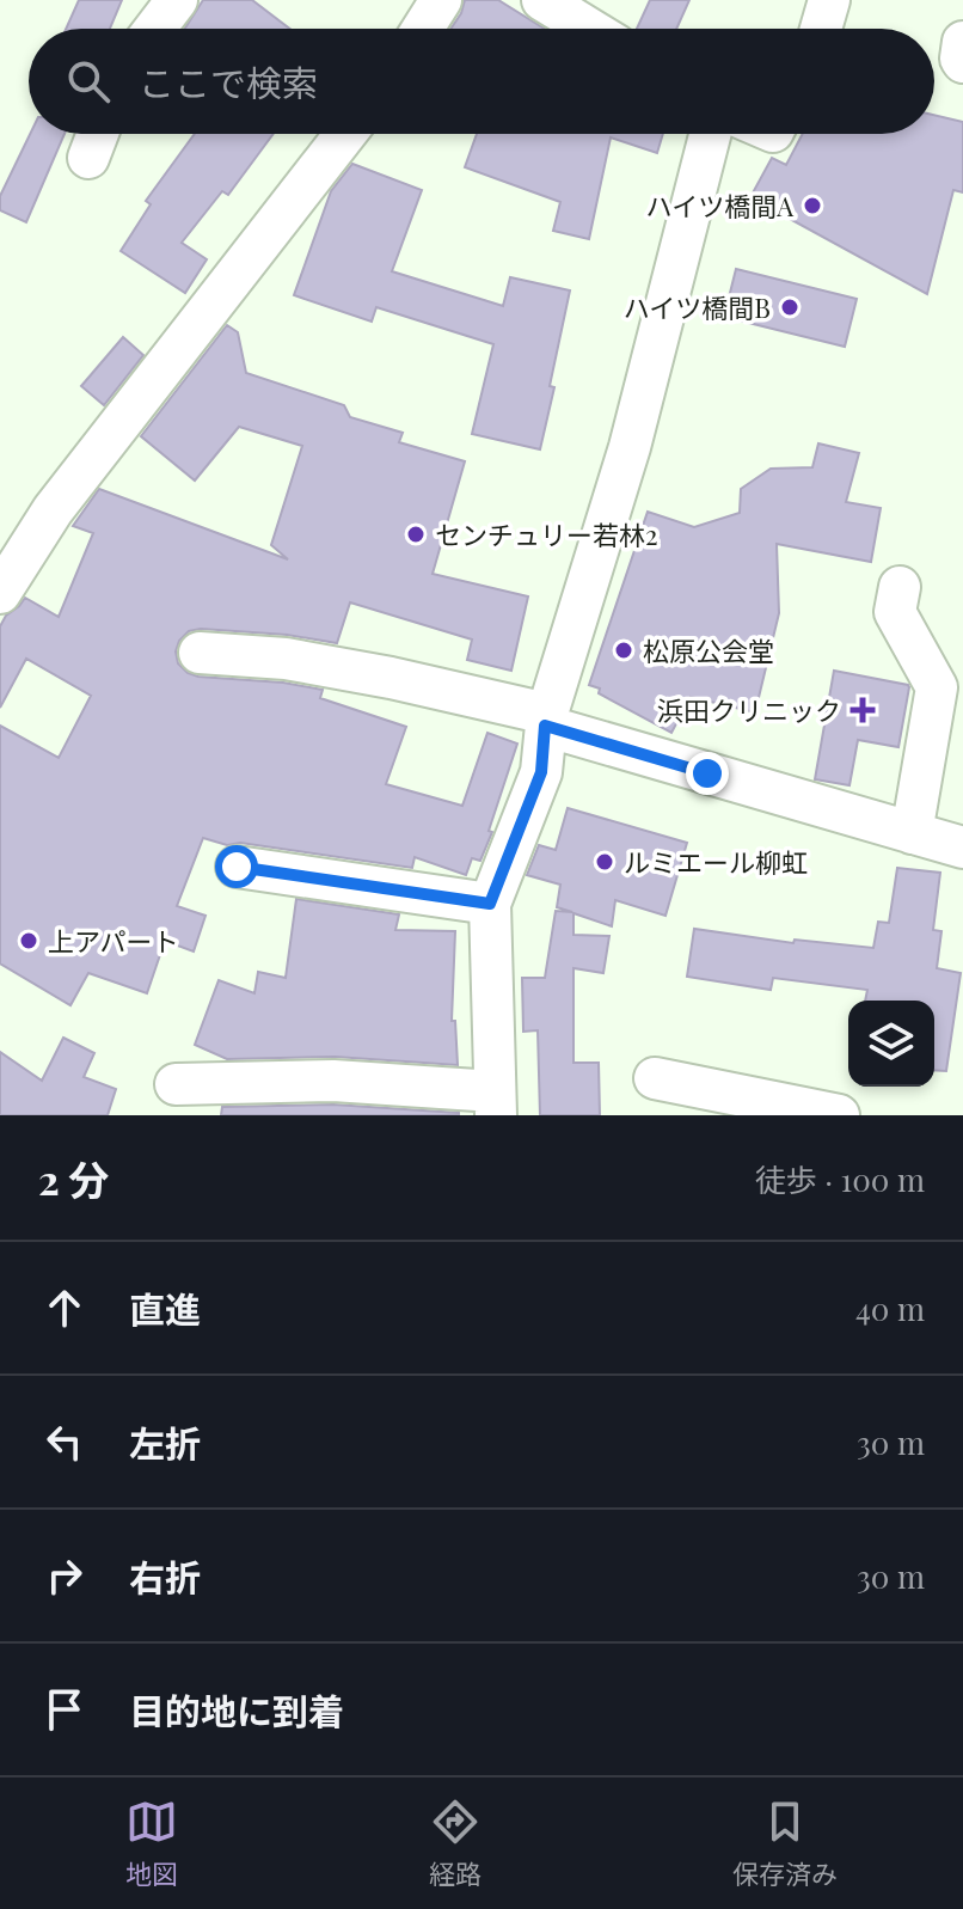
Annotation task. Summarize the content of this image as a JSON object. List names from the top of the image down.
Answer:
{
  "places": {
    "other": [
      "ハイツ橋間A",
      "ハイツ橋間B",
      "センチュリー若林2",
      "松原公会堂",
      "ルミエール柳虹",
      "上アパート"
    ],
    "health": ["浜田クリニック"]
  },
  "page": {
    "search": "ここで検索",
    "heading": ["2 分", "徒歩 · 100 m"],
    "list": [
      ["直進", "40 m"],
      ["左折", "30 m"],
      ["右折", "30 m"],
      "目的地に到着"
    ],
    "nav": ["地図", "経路", "保存済み"]
  }
}
